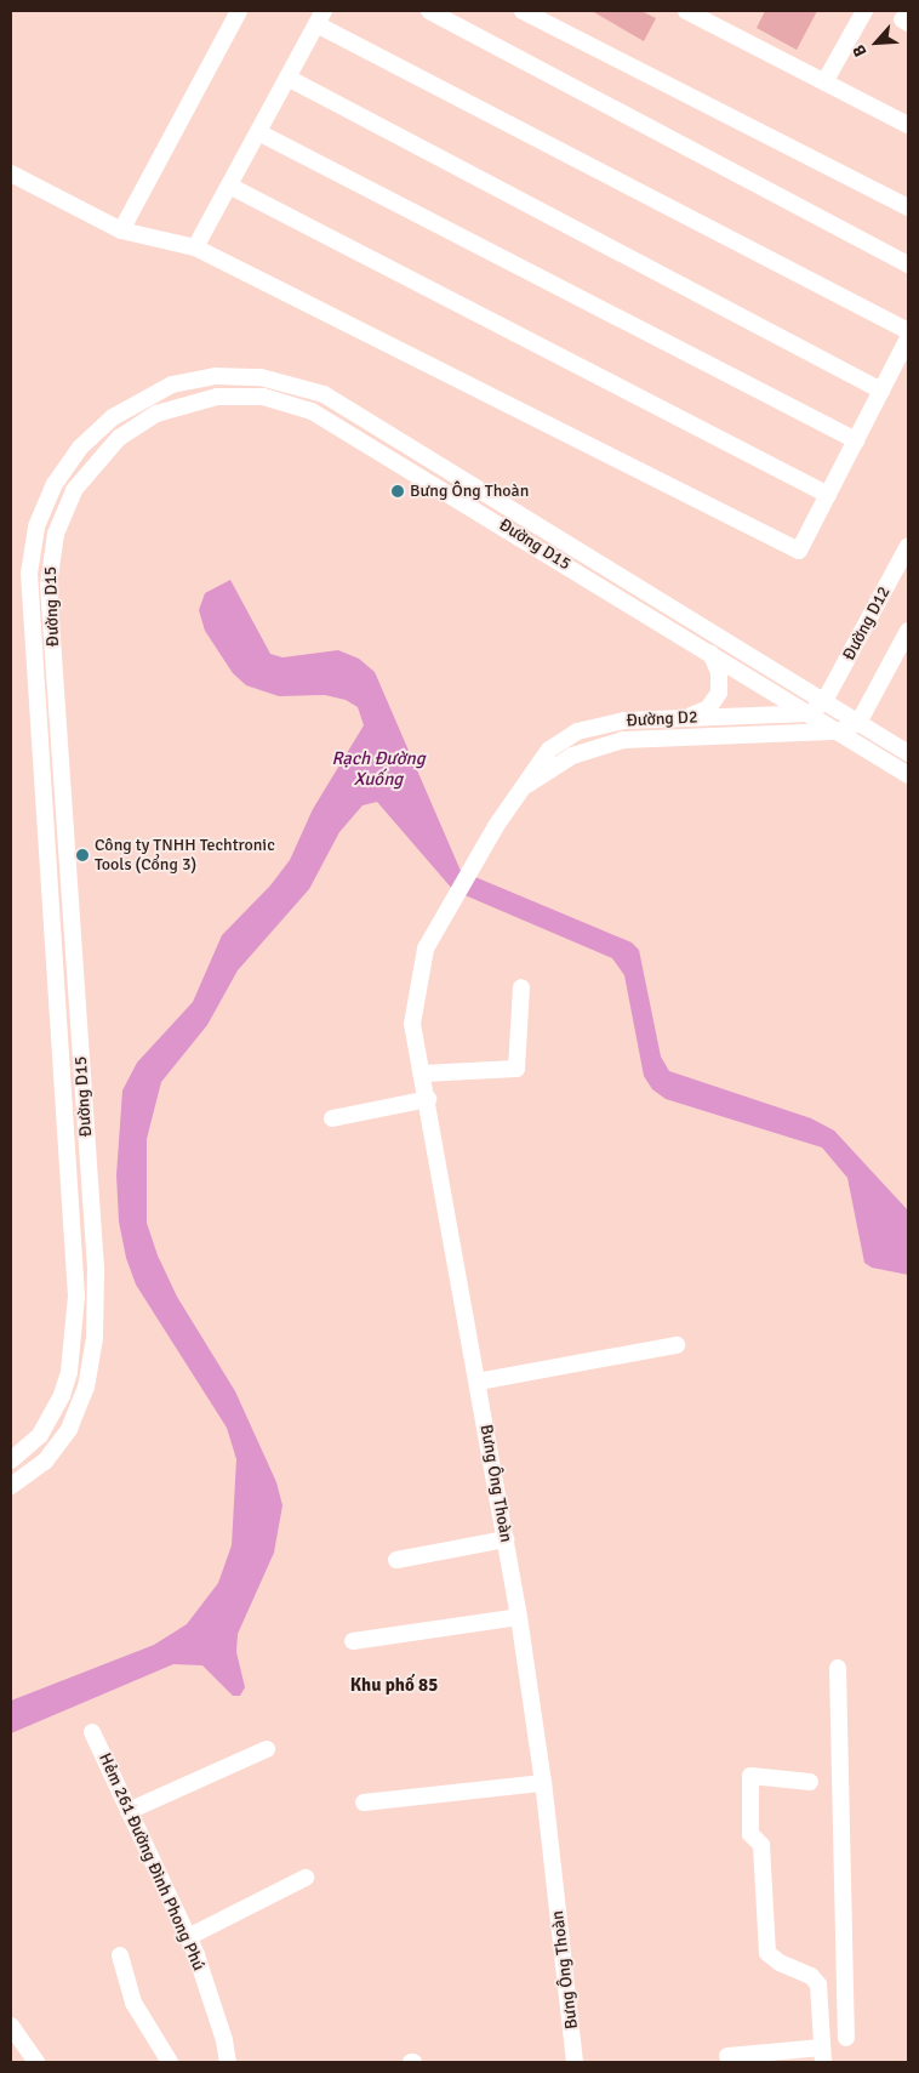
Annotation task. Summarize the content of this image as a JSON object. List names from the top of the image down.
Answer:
{
  "streets": {
    "street": [
      "Đường D15",
      "Đường D12",
      "Đường D2",
      "Bưng Ông Thoàn",
      "Hẻm 261 Đường Đình Phong Phú"
    ]
  },
  "crossings": [
    ["Đường D15", "Đường D12"],
    ["Đường D15", "Đường D2"],
    ["Đường D2", "Bưng Ông Thoàn"]
  ],
  "districts": ["Khu phố 85"],
  "water": ["Rạch Đường Xuống"],
  "places": ["Bưng Ông Thoàn", "Công ty TNHH Techtronic Tools (Cổng 3)"],
  "north": "bottom left"
}
